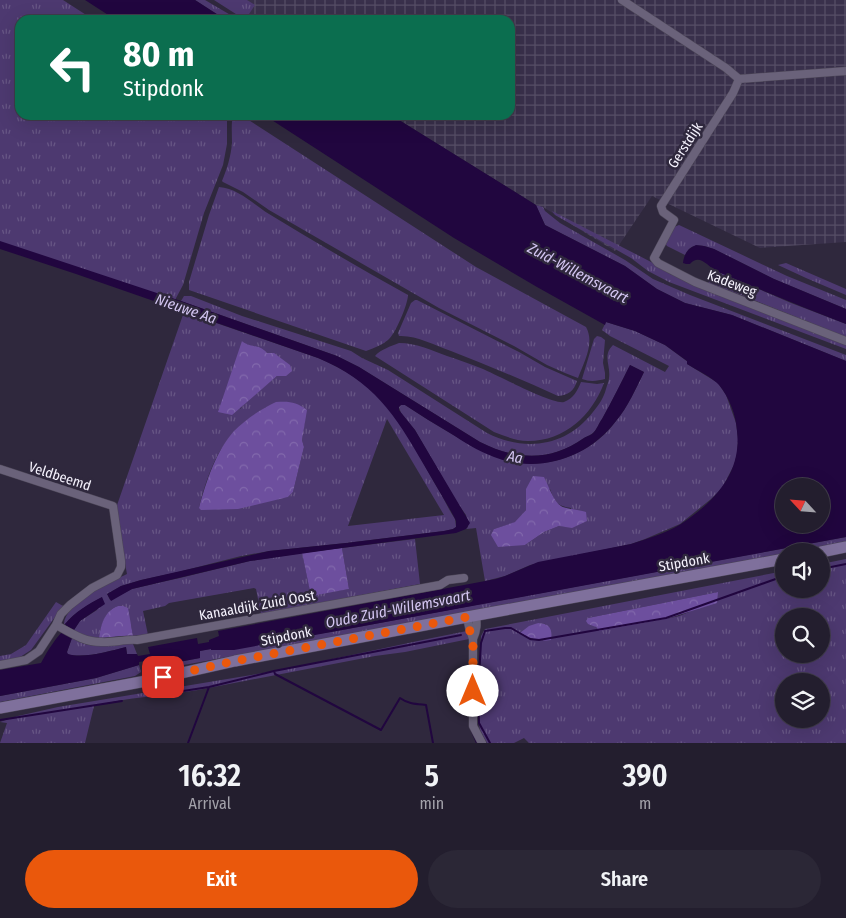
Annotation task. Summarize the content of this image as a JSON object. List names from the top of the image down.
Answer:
{
  "streets": {
    "main road": ["Stipdonk"],
    "street": [
      "Gerstdijk",
      "Kadeweg",
      "Veldbeemd",
      "Kanaaldijk Zuid Oost"
    ]
  },
  "crossings": [
    ["Gerstdijk", "Kadeweg"],
    ["Veldbeemd", "Kanaaldijk Zuid Oost"]
  ],
  "water": [
    "Zuid-Willemsvaart",
    "Nieuwe Aa",
    "Aa",
    "Oude Zuid-Willemsvaart"
  ],
  "north": "top left",
  "page": {
    "turn": ["80 m", "Stipdonk"],
    "eta": [
      "16:32",
      "Arrival",
      "5",
      "min",
      "390",
      "m"
    ],
    "buttons": ["Exit", "Share"]
  }
}
